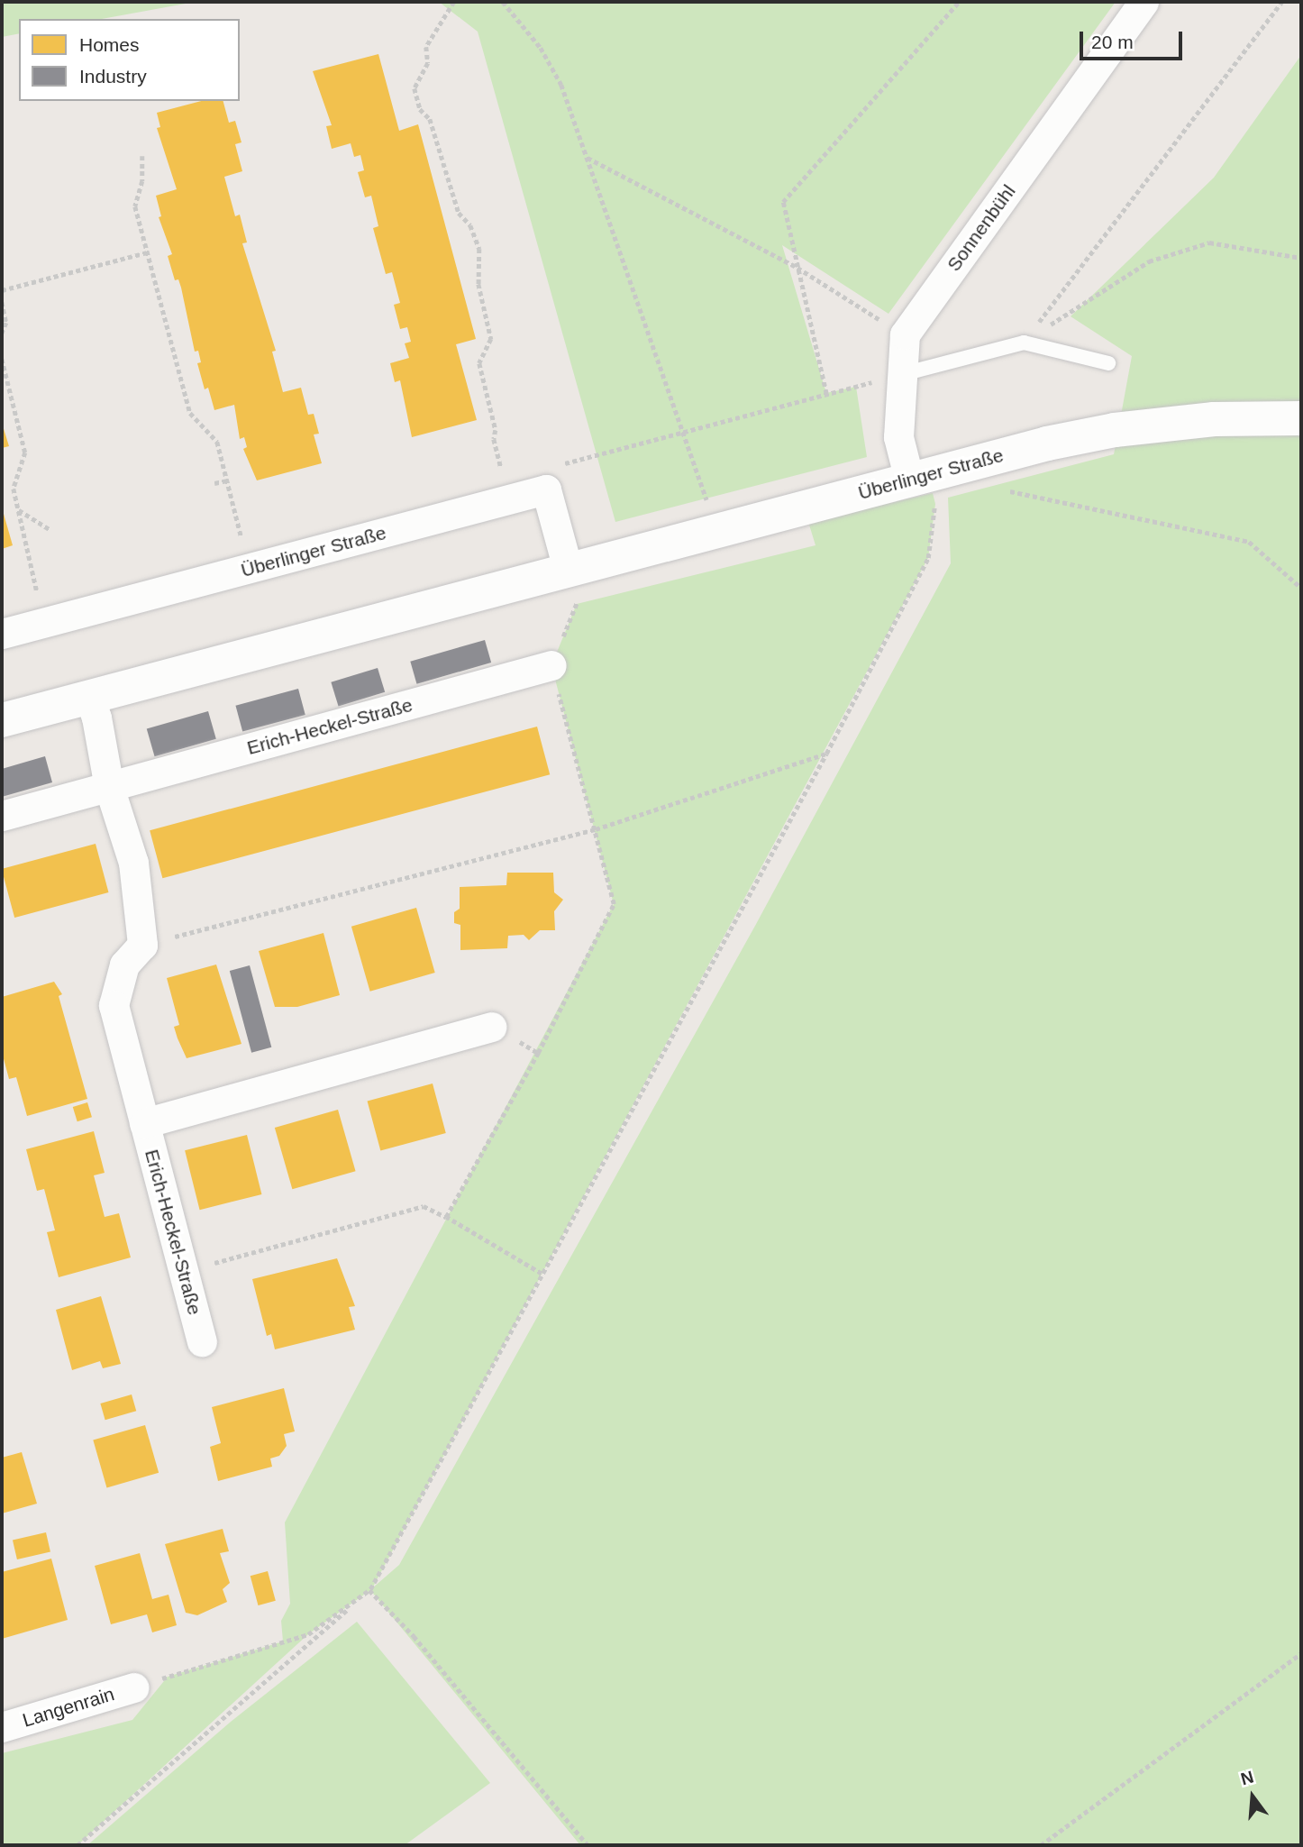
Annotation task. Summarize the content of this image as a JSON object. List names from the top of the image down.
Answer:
{
  "streets": {
    "street": [
      "Sonnenbühl",
      "Überlinger Straße",
      "Erich-Heckel-Straße",
      "Langenrain"
    ]
  },
  "crossings": [
    ["Sonnenbühl", "Überlinger Straße"]
  ],
  "legend": ["Homes", "Industry"],
  "scale_bar": "20 m",
  "north": "top"
}
